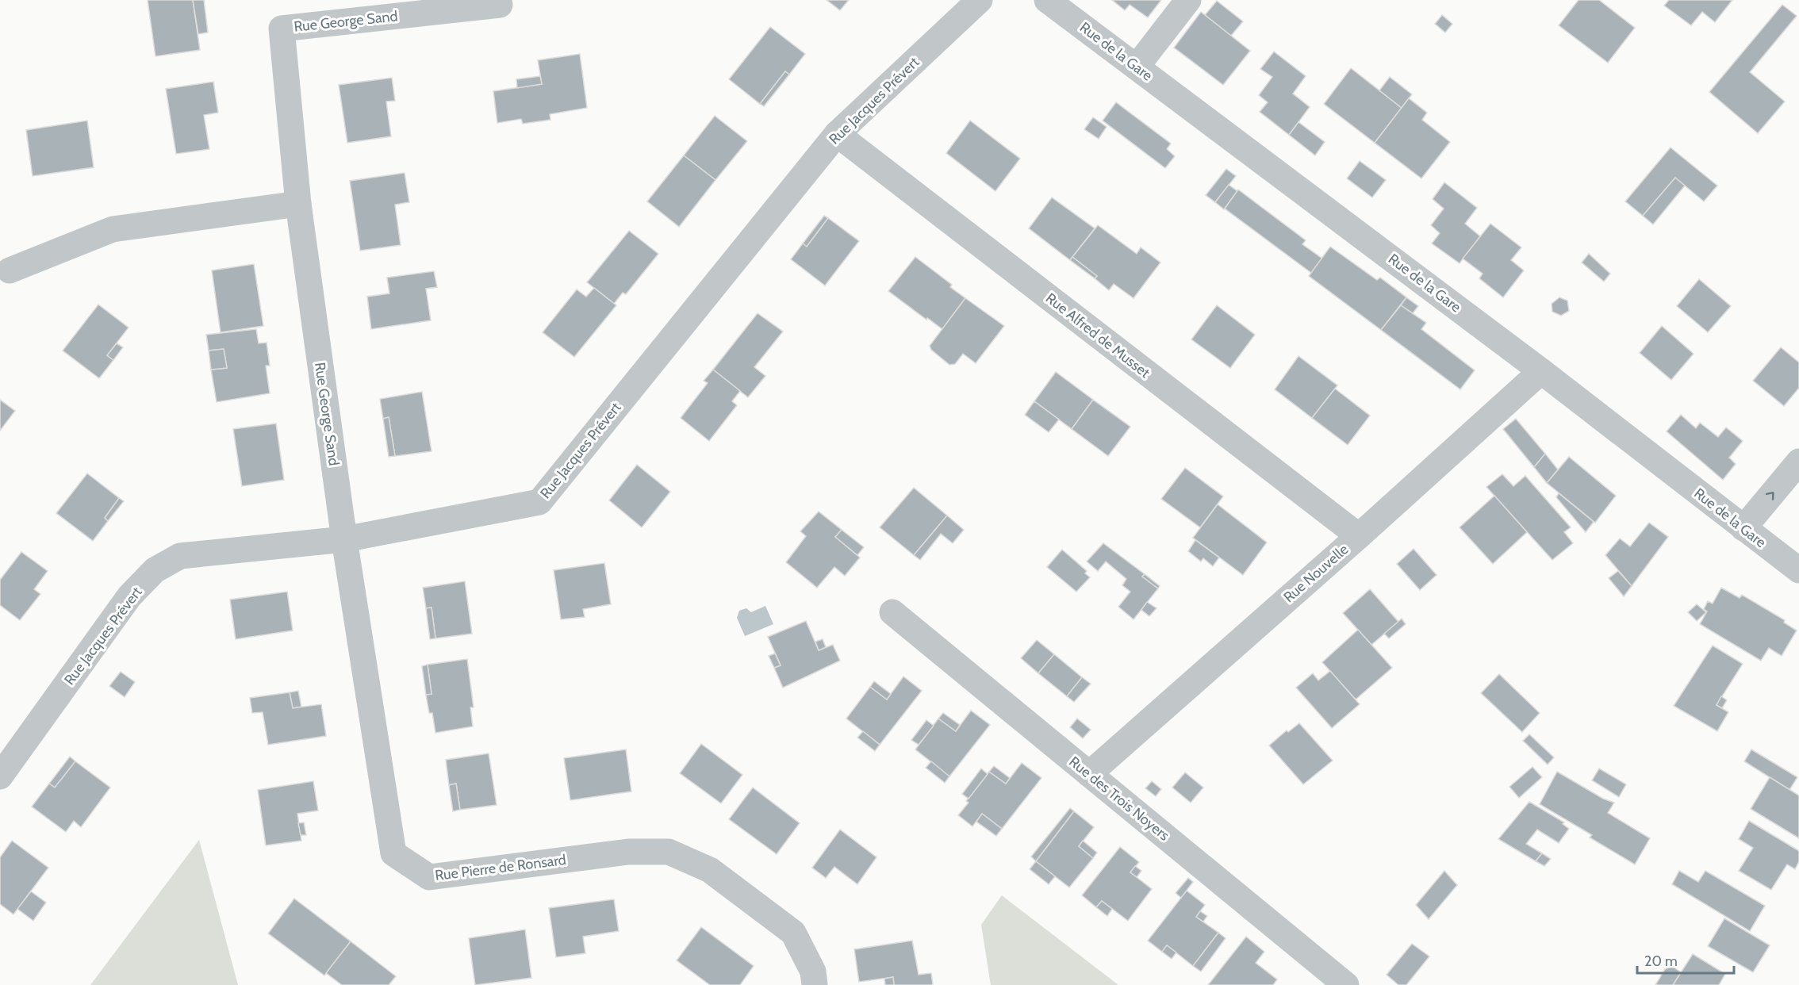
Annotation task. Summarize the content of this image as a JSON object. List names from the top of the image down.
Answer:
{
  "streets": {
    "street": [
      "Rue George Sand",
      "Rue de la Gare",
      "Rue Jacques Prévert",
      "Rue Alfred de Musset",
      "Rue Nouvelle",
      "Rue des Trois Noyers",
      "Rue Pierre de Ronsard"
    ]
  },
  "crossings": [
    ["Rue George Sand", "Rue Jacques Prévert"],
    ["Rue George Sand", "Rue Pierre de Ronsard"],
    ["Rue de la Gare", "Rue Nouvelle"],
    ["Rue Jacques Prévert", "Rue Alfred de Musset"],
    ["Rue Jacques Prévert", "Rue Pierre de Ronsard"],
    ["Rue Alfred de Musset", "Rue Nouvelle"],
    ["Rue Nouvelle", "Rue des Trois Noyers"]
  ],
  "scale_bar": "20 m"
}
